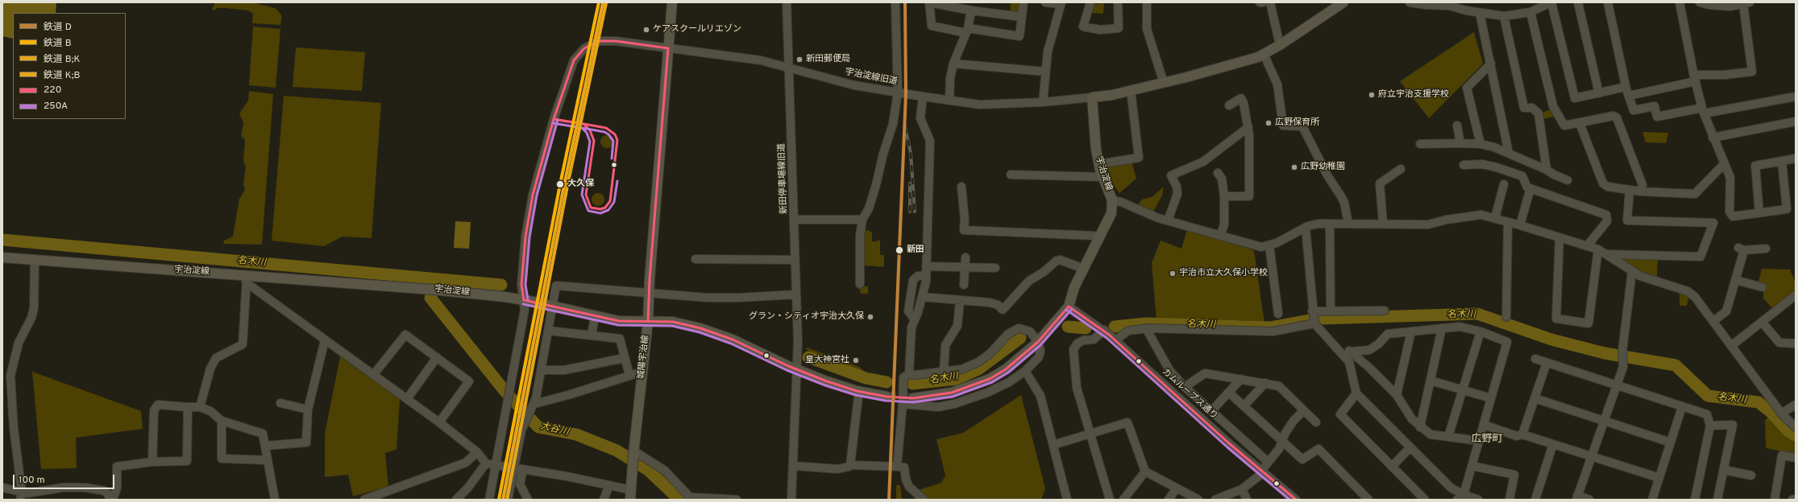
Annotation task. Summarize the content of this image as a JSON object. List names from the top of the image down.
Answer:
{
  "streets": {
    "main road": ["宇治淀線", "城陽宇治線"],
    "street": ["宇治淀線旧道", "新田停車場線旧道", "カムループス通り"]
  },
  "crossings": [
    ["宇治淀線旧道", "宇治淀線"],
    ["宇治淀線旧道", "新田停車場線旧道"],
    ["宇治淀線旧道", "城陽宇治線"],
    ["宇治淀線", "城陽宇治線"],
    ["宇治淀線", "カムループス通り"]
  ],
  "districts": ["広野町"],
  "water": ["名木川", "大谷川"],
  "places": [
    "ケアスクールリエゾン",
    "新田郵便局",
    "府立宇治支援学校",
    "広野保育所",
    "広野幼稚園",
    "大久保",
    "新田",
    "宇治市立大久保小学校",
    "グラン・シティオ宇治大久保",
    "皇大神宮社"
  ],
  "lines": [
    "rail line D",
    "rail line B",
    "rail line B;K",
    "rail line K;B",
    "transit line 220",
    "transit line 250A"
  ],
  "legend": [
    "鉄道 D",
    "鉄道 B",
    "鉄道 B;K",
    "鉄道 K;B",
    "220",
    "250A"
  ],
  "scale_bar": "100 m"
}
